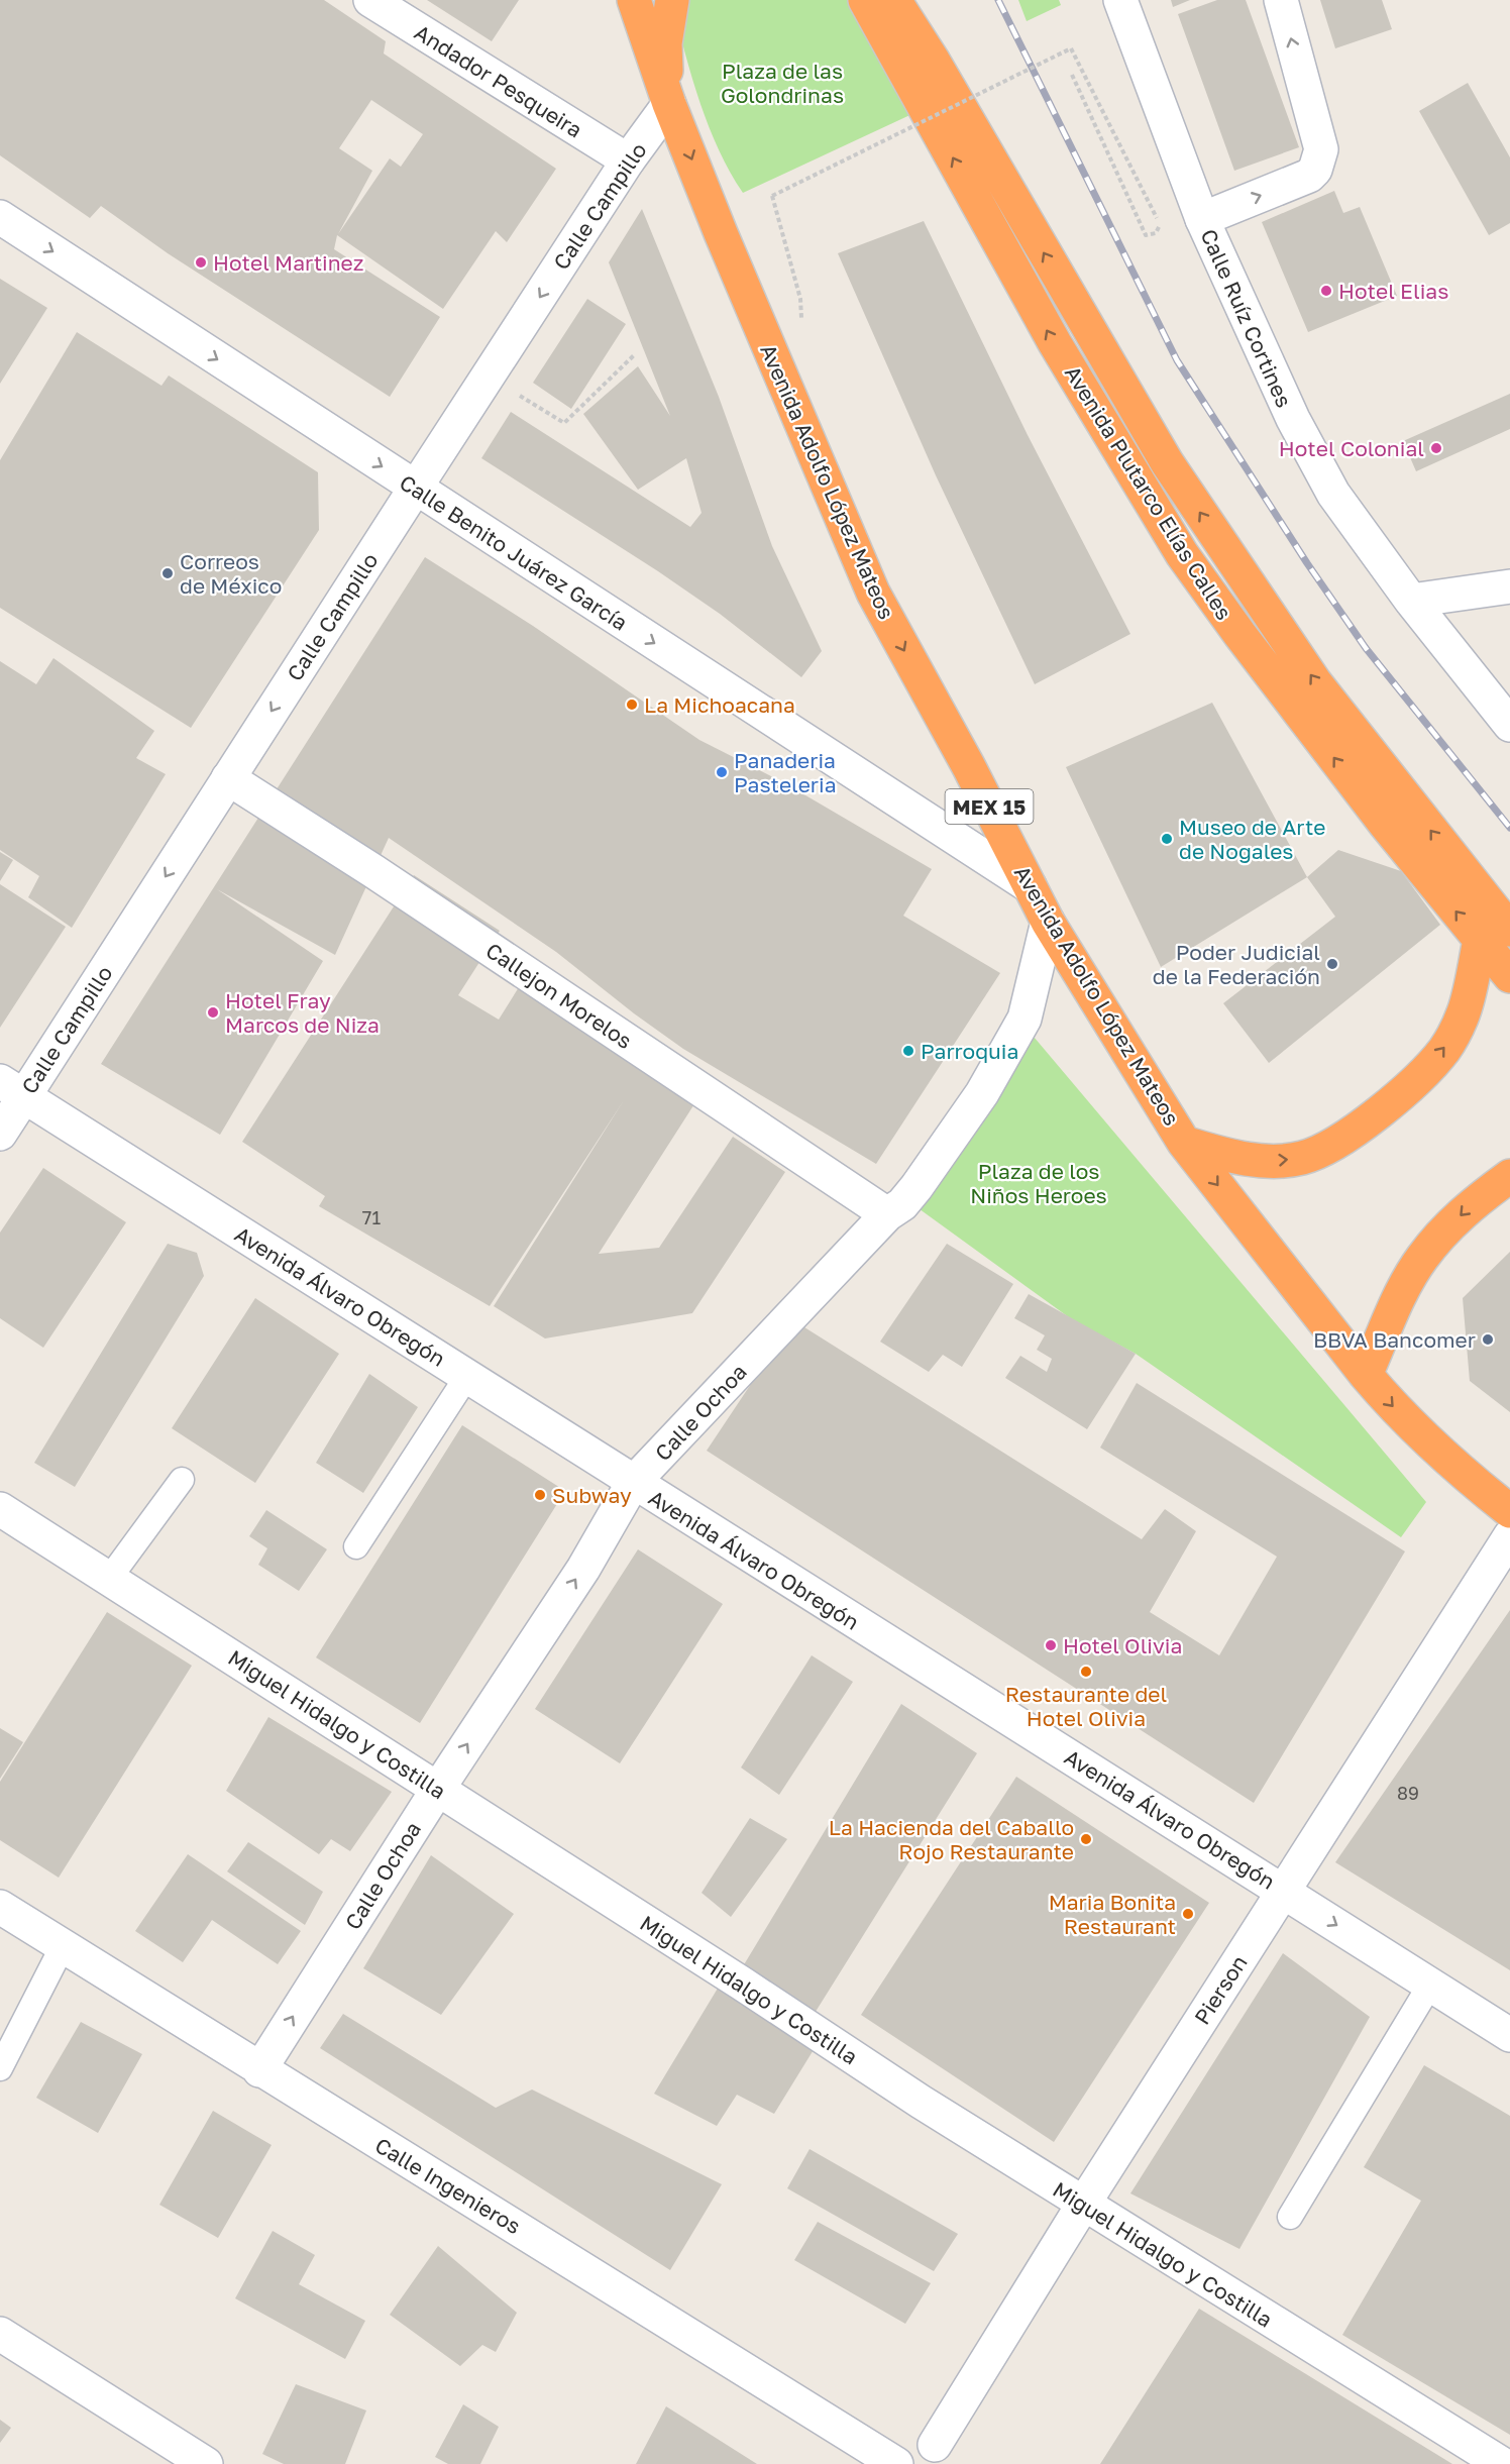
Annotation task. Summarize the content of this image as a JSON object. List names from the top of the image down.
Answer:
{
  "streets": {
    "highway": ["Avenida Adolfo López Mateos", "Avenida Plutarco Elías Calles", "MEX 15"],
    "street": [
      "Andador Pesqueira",
      "Calle Campillo",
      "Calle Ruíz Cortines",
      "Calle Benito Juárez García",
      "Callejon Morelos",
      "Avenida Álvaro Obregón",
      "Calle Ochoa",
      "Miguel Hidalgo y Costilla",
      "Pierson",
      "Calle Ingenieros"
    ]
  },
  "crossings": [
    ["Andador Pesqueira", "Calle Campillo"],
    ["Calle Campillo", "Avenida Adolfo López Mateos"],
    ["Calle Campillo", "Calle Benito Juárez García"],
    ["Calle Campillo", "Callejon Morelos"],
    ["Calle Campillo", "Avenida Álvaro Obregón"],
    ["Avenida Adolfo López Mateos", "Calle Benito Juárez García"],
    ["Avenida Adolfo López Mateos", "Calle Ochoa"],
    ["Callejon Morelos", "Calle Ochoa"],
    ["Avenida Álvaro Obregón", "Calle Ochoa"],
    ["Avenida Álvaro Obregón", "Pierson"],
    ["Calle Ochoa", "Miguel Hidalgo y Costilla"],
    ["Calle Ochoa", "Calle Ingenieros"],
    ["Miguel Hidalgo y Costilla", "Pierson"]
  ],
  "one_way": [
    "Calle Campillo",
    "Avenida Adolfo López Mateos",
    "Calle Benito Juárez García",
    "Calle Ochoa"
  ],
  "parks": ["Plaza de las Golondrinas", "Plaza de los Niños Heroes"],
  "places": [
    "Hotel Martinez",
    "Hotel Elias",
    "Hotel Colonial",
    "Correos de México",
    "La Michoacana",
    "Panaderia Pasteleria",
    "Museo de Arte de Nogales",
    "Poder Judicial de la Federación",
    "Hotel Fray Marcos de Niza",
    "Parroquia",
    "BBVA Bancomer",
    "Subway",
    "Hotel Olivia",
    "Restaurante del Hotel Olivia",
    "La Hacienda del Caballo Rojo Restaurante",
    "Maria Bonita Restaurant"
  ],
  "house_numbers": ["71", "89"]
}
